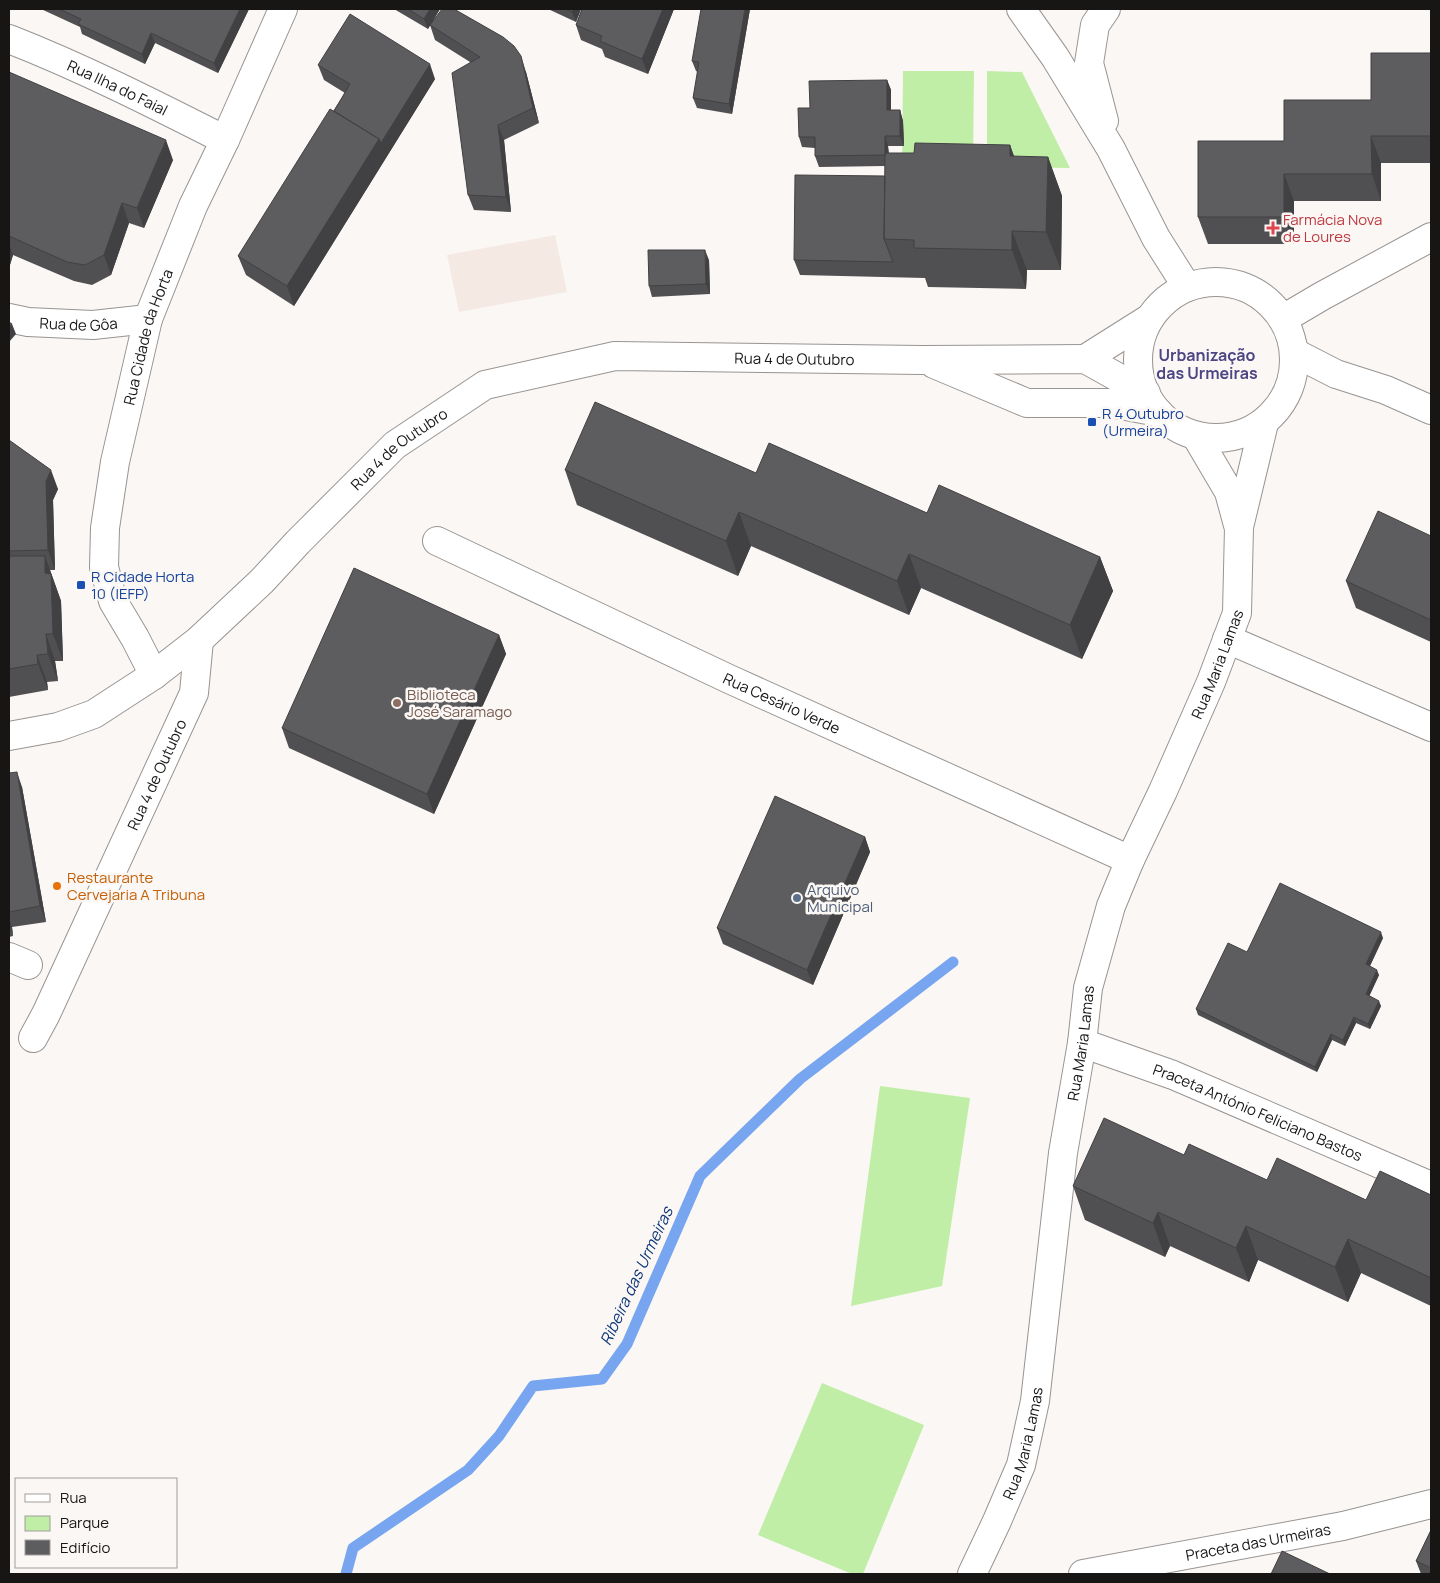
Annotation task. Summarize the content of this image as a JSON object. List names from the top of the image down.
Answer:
{
  "streets": {
    "street": [
      "Rua Ilha do Faial",
      "Rua de Gôa",
      "Rua Cidade da Horta",
      "Rua 4 de Outubro",
      "Rua Maria Lamas",
      "Rua Cesário Verde",
      "Praceta António Feliciano Bastos",
      "Praceta das Urmeiras"
    ]
  },
  "crossings": [
    ["Rua Ilha do Faial", "Rua Cidade da Horta"],
    ["Rua de Gôa", "Rua Cidade da Horta"],
    ["Rua Maria Lamas", "Rua Cesário Verde"],
    ["Rua Maria Lamas", "Praceta António Feliciano Bastos"]
  ],
  "districts": ["Urbanização das Urmeiras"],
  "water": ["Ribeira das Urmeiras"],
  "places": {
    "health": ["Farmácia Nova de Loures"],
    "transit": ["R 4 Outubro (Urmeira)", "R Cidade Horta 10 (IEFP)"],
    "other": ["Biblioteca José Saramago", "Restaurante Cervejaria A Tribuna", "Arquivo Municipal"]
  },
  "legend": ["Rua", "Parque", "Edifício"]
}
